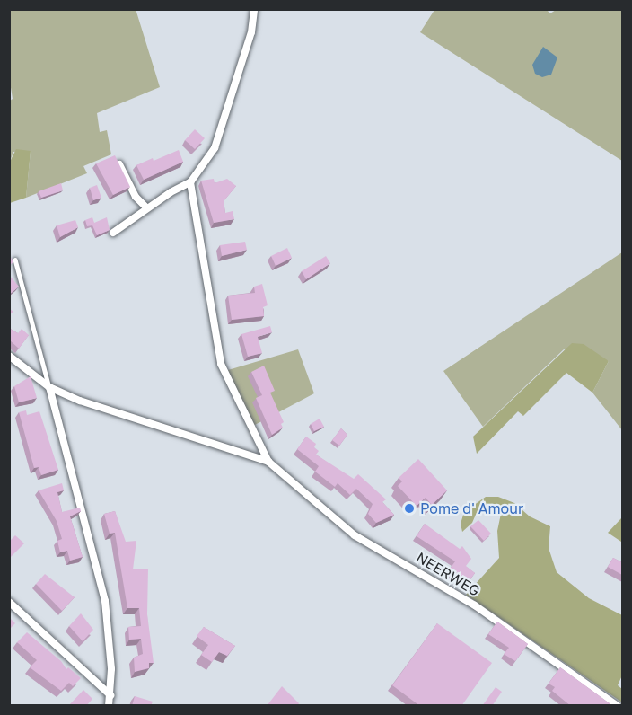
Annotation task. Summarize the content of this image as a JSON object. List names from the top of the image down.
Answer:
{
  "streets": {
    "street": ["NEERWEG"]
  },
  "places": ["Pome d' Amour"]
}
